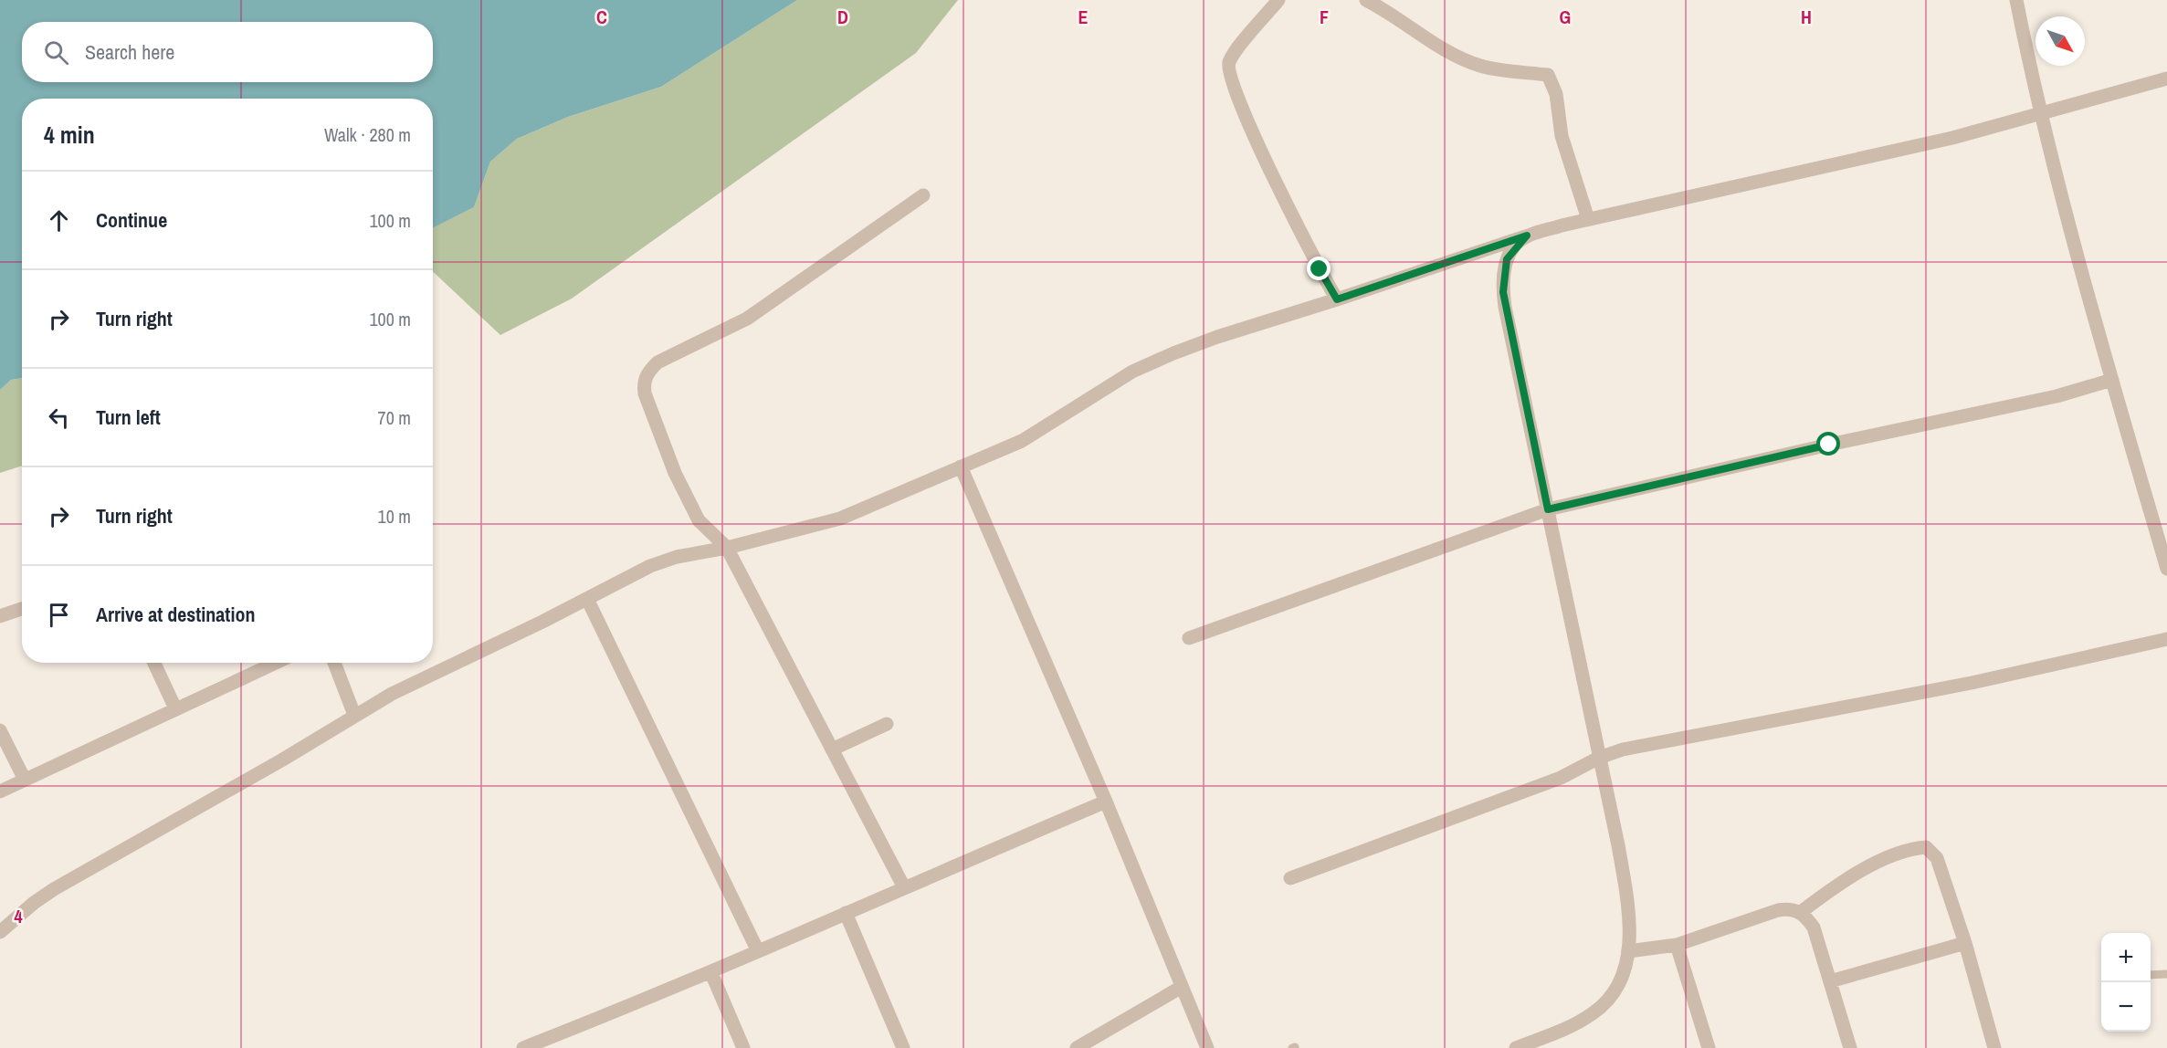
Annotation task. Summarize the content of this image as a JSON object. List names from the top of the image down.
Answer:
{
  "north": "bottom right",
  "page": {
    "search": "Search here",
    "heading": ["4 min", "Walk · 280 m"],
    "list": [
      ["Continue", "100 m"],
      ["Turn right", "100 m"],
      ["Turn left", "70 m"],
      ["Turn right", "10 m"],
      "Arrive at destination"
    ],
    "map_buttons": ["+", "−"]
  },
  "grid": {
    "columns": [
      "C",
      "D",
      "E",
      "F",
      "G",
      "H"
    ],
    "rows": ["4"]
  }
}
